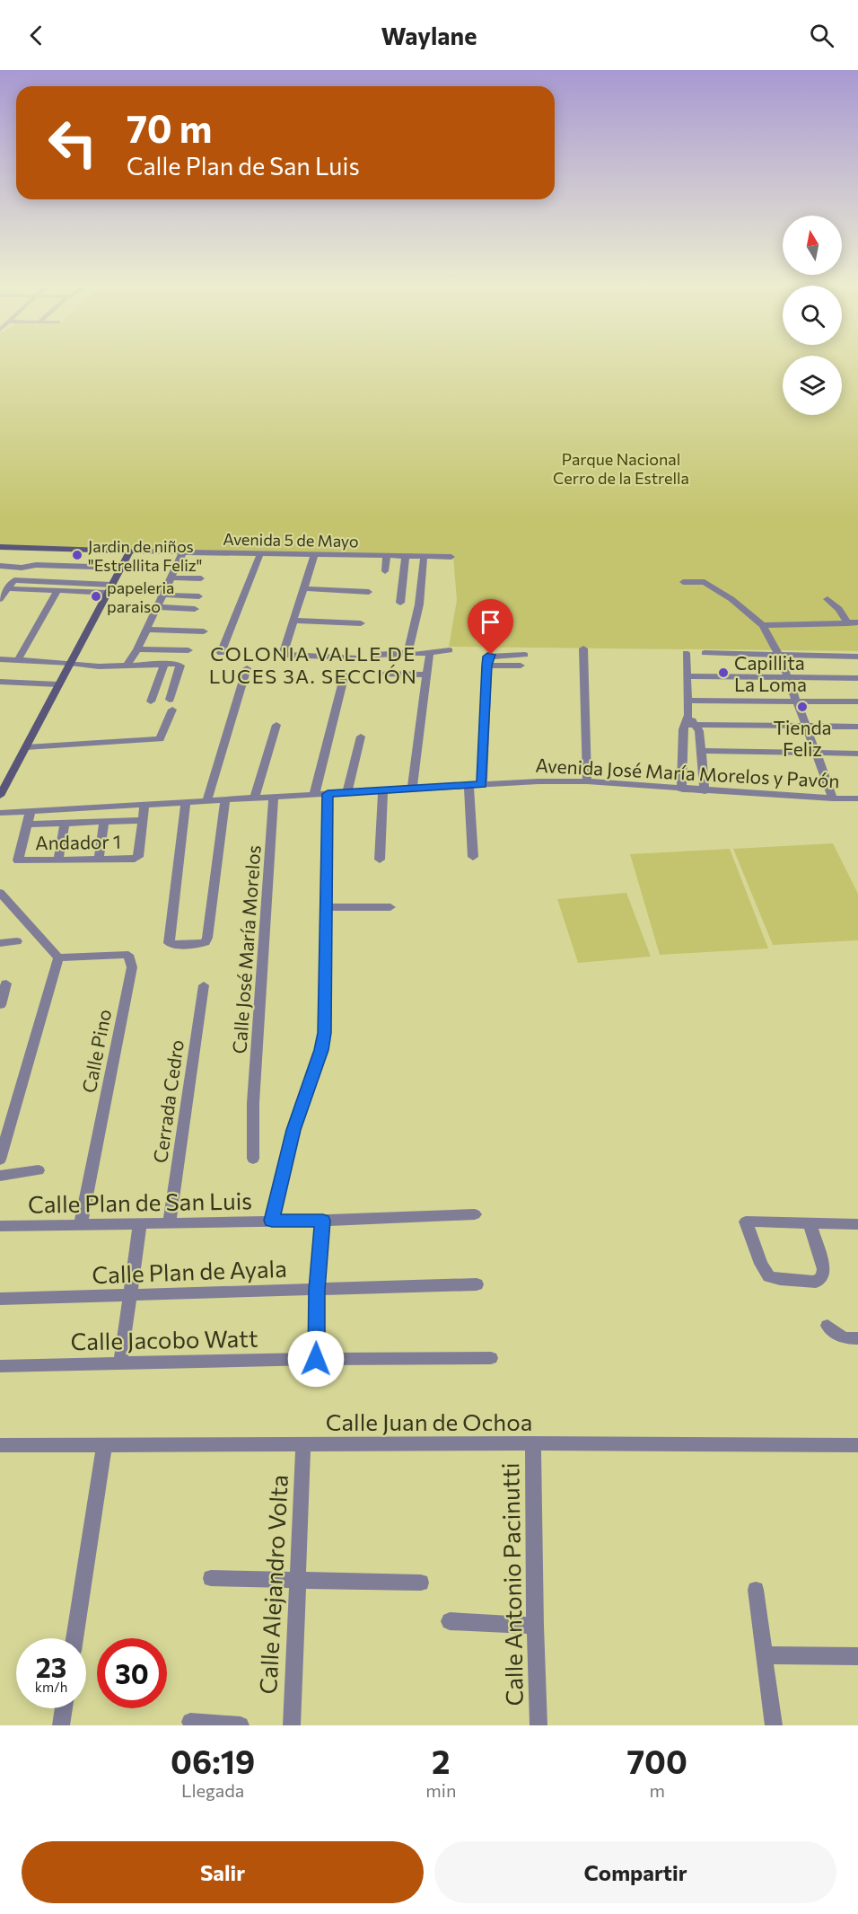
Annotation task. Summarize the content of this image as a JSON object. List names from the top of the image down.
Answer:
{
  "streets": {
    "street": [
      "Avenida 5 de Mayo",
      "Avenida José María Morelos y Pavón",
      "Andador 1",
      "Calle José María Morelos",
      "Calle Pino",
      "Cerrada Cedro",
      "Calle Plan de San Luis",
      "Calle Plan de Ayala",
      "Calle Jacobo Watt",
      "Calle Juan de Ochoa",
      "Calle Alejandro Volta",
      "Calle Antonio Pacinutti"
    ]
  },
  "crossings": [
    ["Avenida José María Morelos y Pavón", "Calle José María Morelos"],
    ["Calle Pino", "Calle Plan de San Luis"],
    ["Cerrada Cedro", "Calle Plan de San Luis"],
    ["Calle Juan de Ochoa", "Calle Alejandro Volta"],
    ["Calle Juan de Ochoa", "Calle Antonio Pacinutti"]
  ],
  "districts": ["COLONIA VALLE DE LUCES 3A. SECCIÓN"],
  "parks": ["Parque Nacional Cerro de la Estrella"],
  "places": [
    "Jardin de niños \"Estrellita Feliz\"",
    "papeleria paraiso",
    "Capillita La Loma",
    "Tienda Feliz"
  ],
  "north": "top",
  "page": {
    "header": "Waylane",
    "turn": ["70 m", "Calle Plan de San Luis"],
    "speed": "23 km/h",
    "limit": "30",
    "eta": [
      "06:19",
      "Llegada",
      "2",
      "min",
      "700",
      "m"
    ],
    "buttons": ["Salir", "Compartir"]
  }
}
